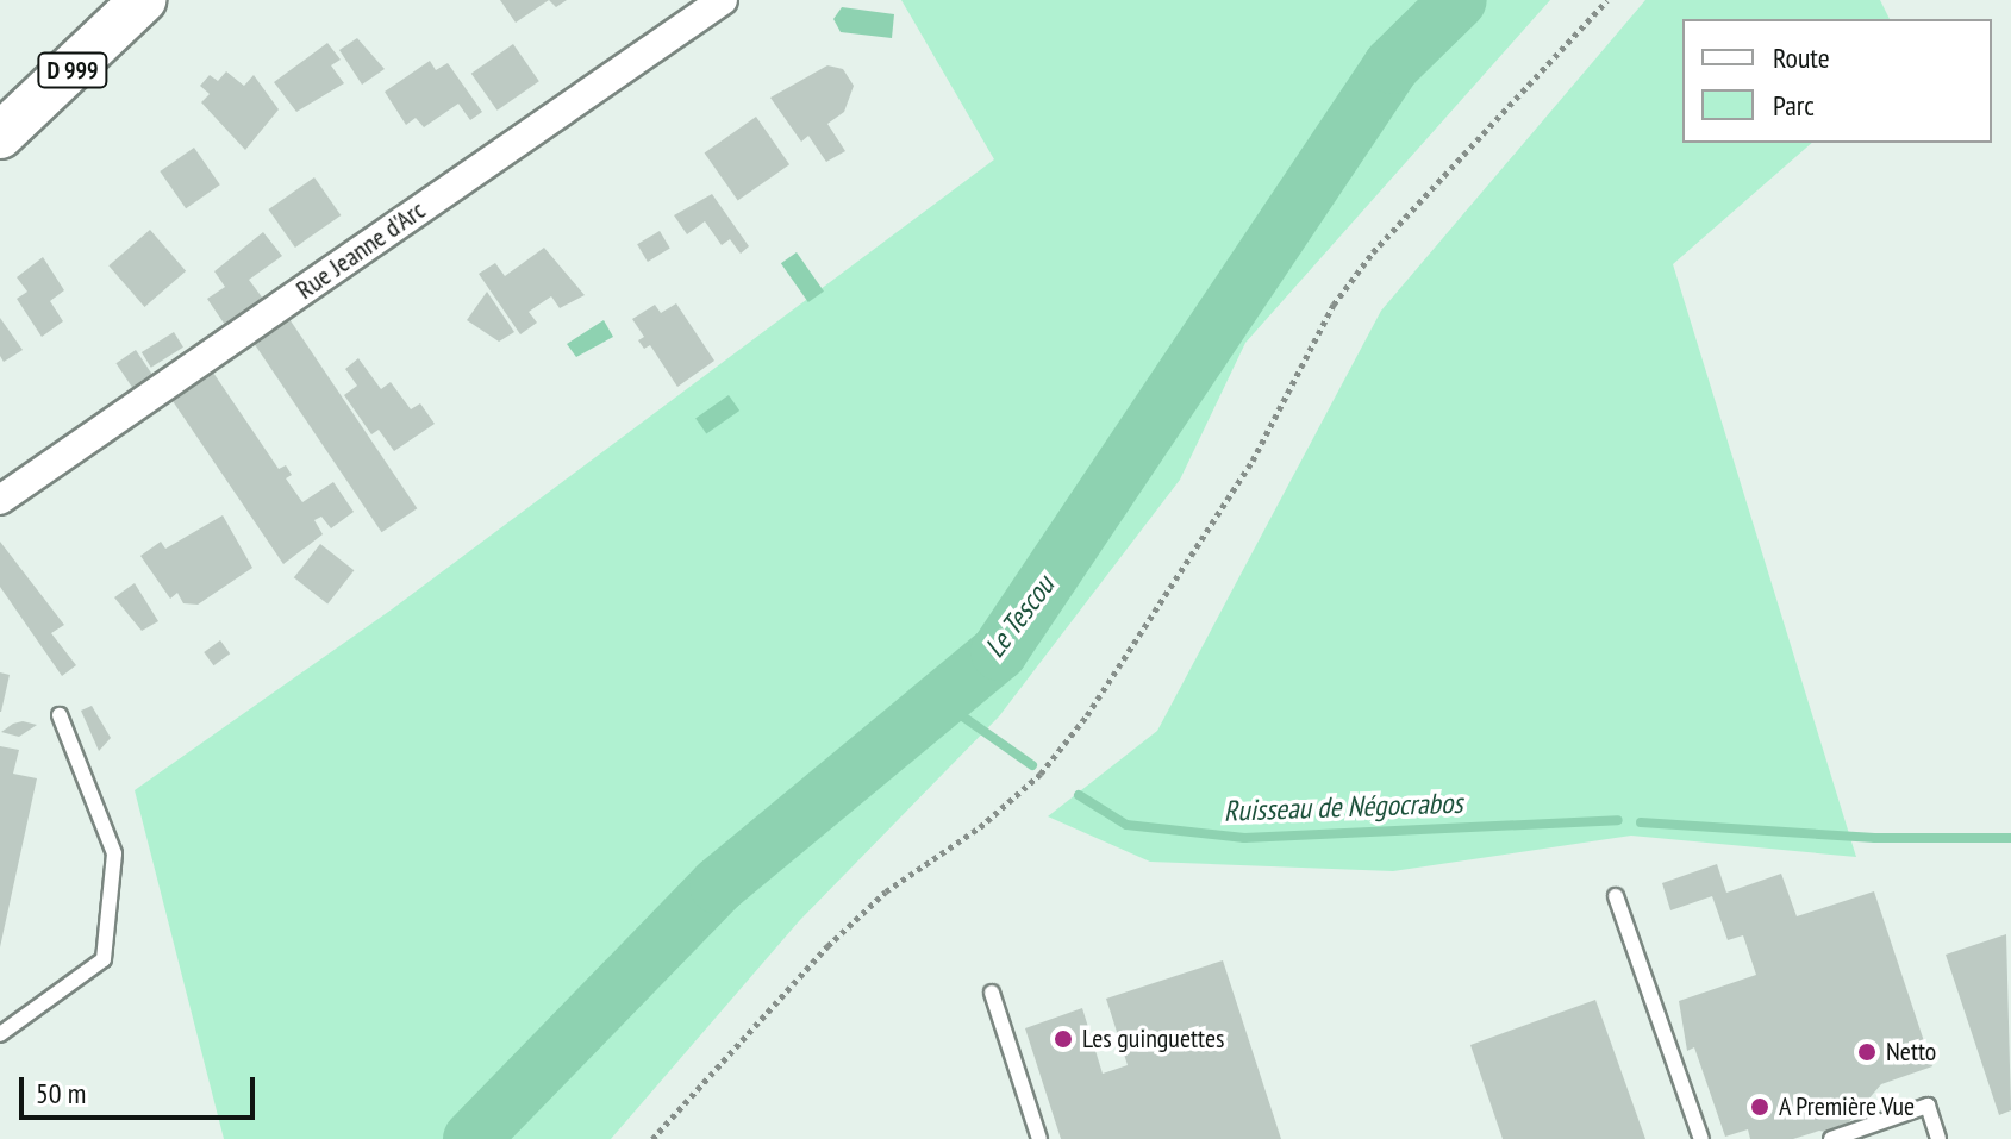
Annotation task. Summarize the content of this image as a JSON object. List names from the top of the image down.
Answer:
{
  "streets": {
    "main road": ["D 999"],
    "street": ["Rue Jeanne d'Arc"]
  },
  "water": ["Le Tescou", "Ruisseau de Négocrabos"],
  "places": ["Les guinguettes", "Netto", "A Première Vue"],
  "legend": ["Route", "Parc"],
  "scale_bar": "50 m"
}
